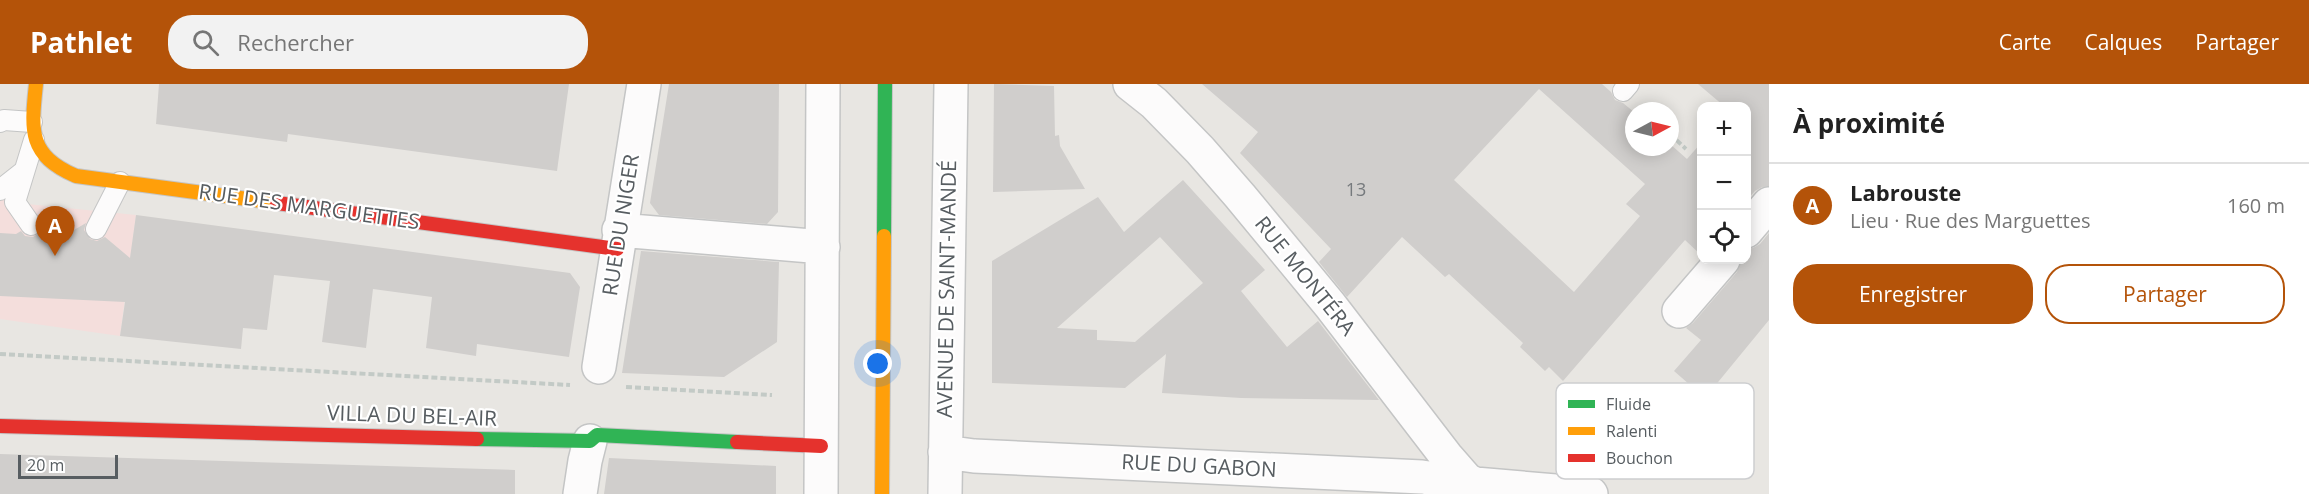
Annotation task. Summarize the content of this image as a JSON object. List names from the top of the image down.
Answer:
{
  "streets": {
    "street": [
      "RUE DES MARGUETTES",
      "RUE DU NIGER",
      "RUE MONTÉRA",
      "AVENUE DE SAINT-MANDÉ",
      "VILLA DU BEL-AIR",
      "RUE DU GABON"
    ]
  },
  "crossings": [
    ["RUE DES MARGUETTES", "RUE DU NIGER"],
    ["RUE MONTÉRA", "RUE DU GABON"],
    ["AVENUE DE SAINT-MANDÉ", "RUE DU GABON"]
  ],
  "house_numbers": ["13"],
  "legend": ["Fluide", "Ralenti", "Bouchon"],
  "scale_bar": "20 m",
  "north": "right",
  "page": {
    "header": "Pathlet",
    "search": "Rechercher",
    "nav": ["Carte", "Calques", "Partager"],
    "heading": "À proximité",
    "map_buttons": ["+", "−"],
    "list": [
      {
        "mark": "A",
        "name": "Labrouste",
        "note": "Lieu · Rue des Marguettes",
        "value": "160 m"
      }
    ],
    "pins": "A",
    "buttons": ["Enregistrer", "Partager"],
    "scale": "20 m"
  }
}
